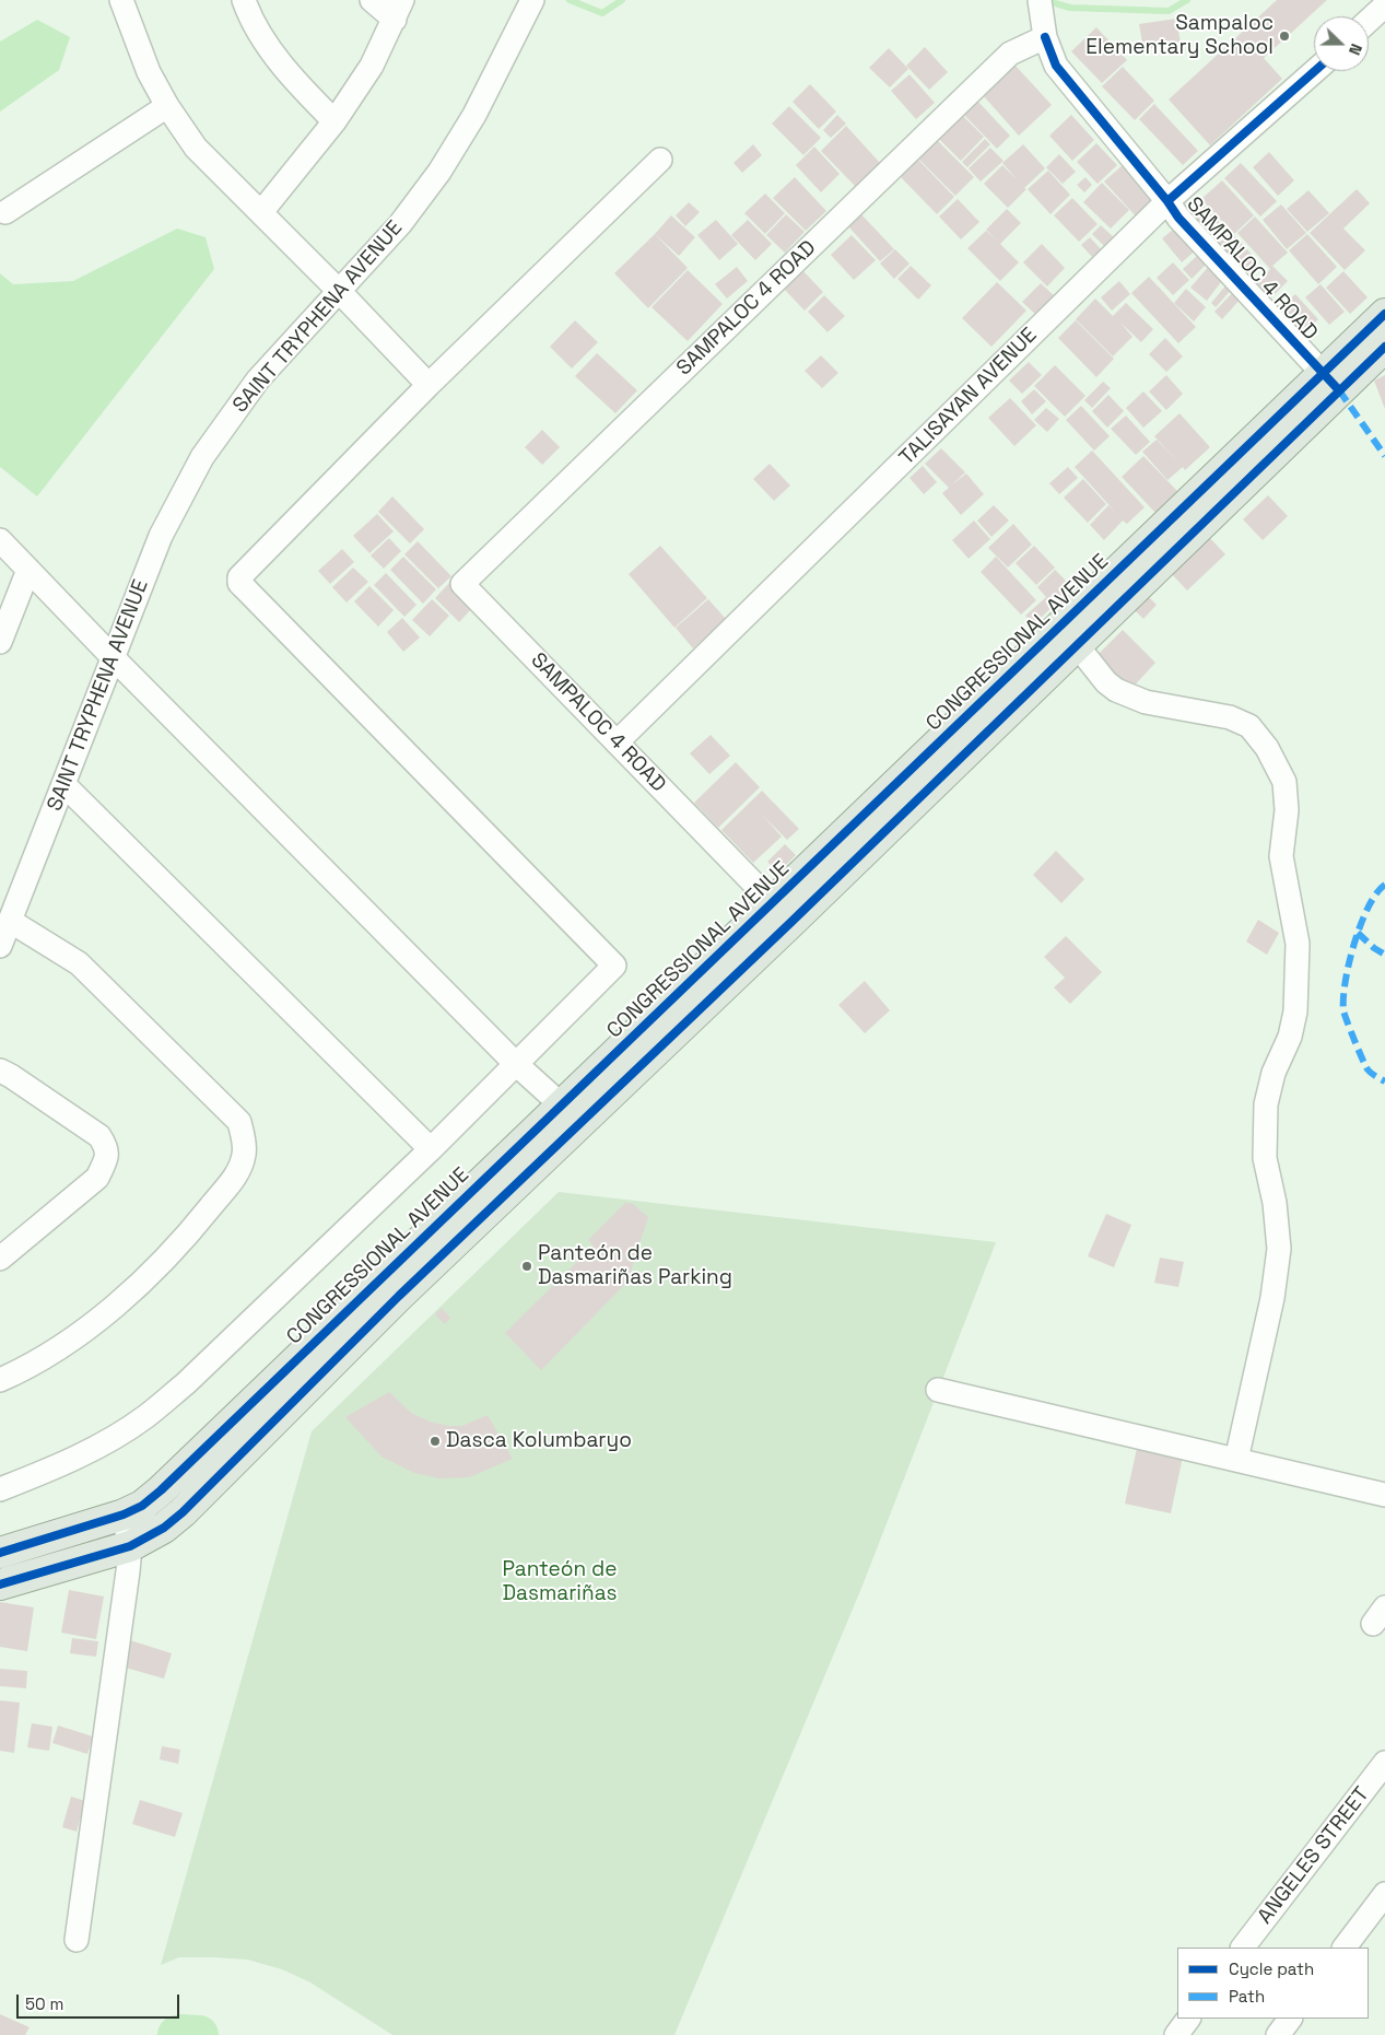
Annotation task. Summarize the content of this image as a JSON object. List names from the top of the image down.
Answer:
{
  "streets": {
    "main road": ["CONGRESSIONAL AVENUE"],
    "street": [
      "SAMPALOC 4 ROAD",
      "SAINT TRYPHENA AVENUE",
      "TALISAYAN AVENUE",
      "ANGELES STREET"
    ]
  },
  "crossings": [
    ["SAMPALOC 4 ROAD", "TALISAYAN AVENUE"],
    ["SAMPALOC 4 ROAD", "CONGRESSIONAL AVENUE"]
  ],
  "parks": ["Panteón de Dasmariñas"],
  "places": ["Sampaloc Elementary School", "Panteón de Dasmariñas Parking", "Dasca Kolumbaryo"],
  "legend": ["Cycle path", "Path"],
  "scale_bar": "50 m",
  "north": "right"
}
